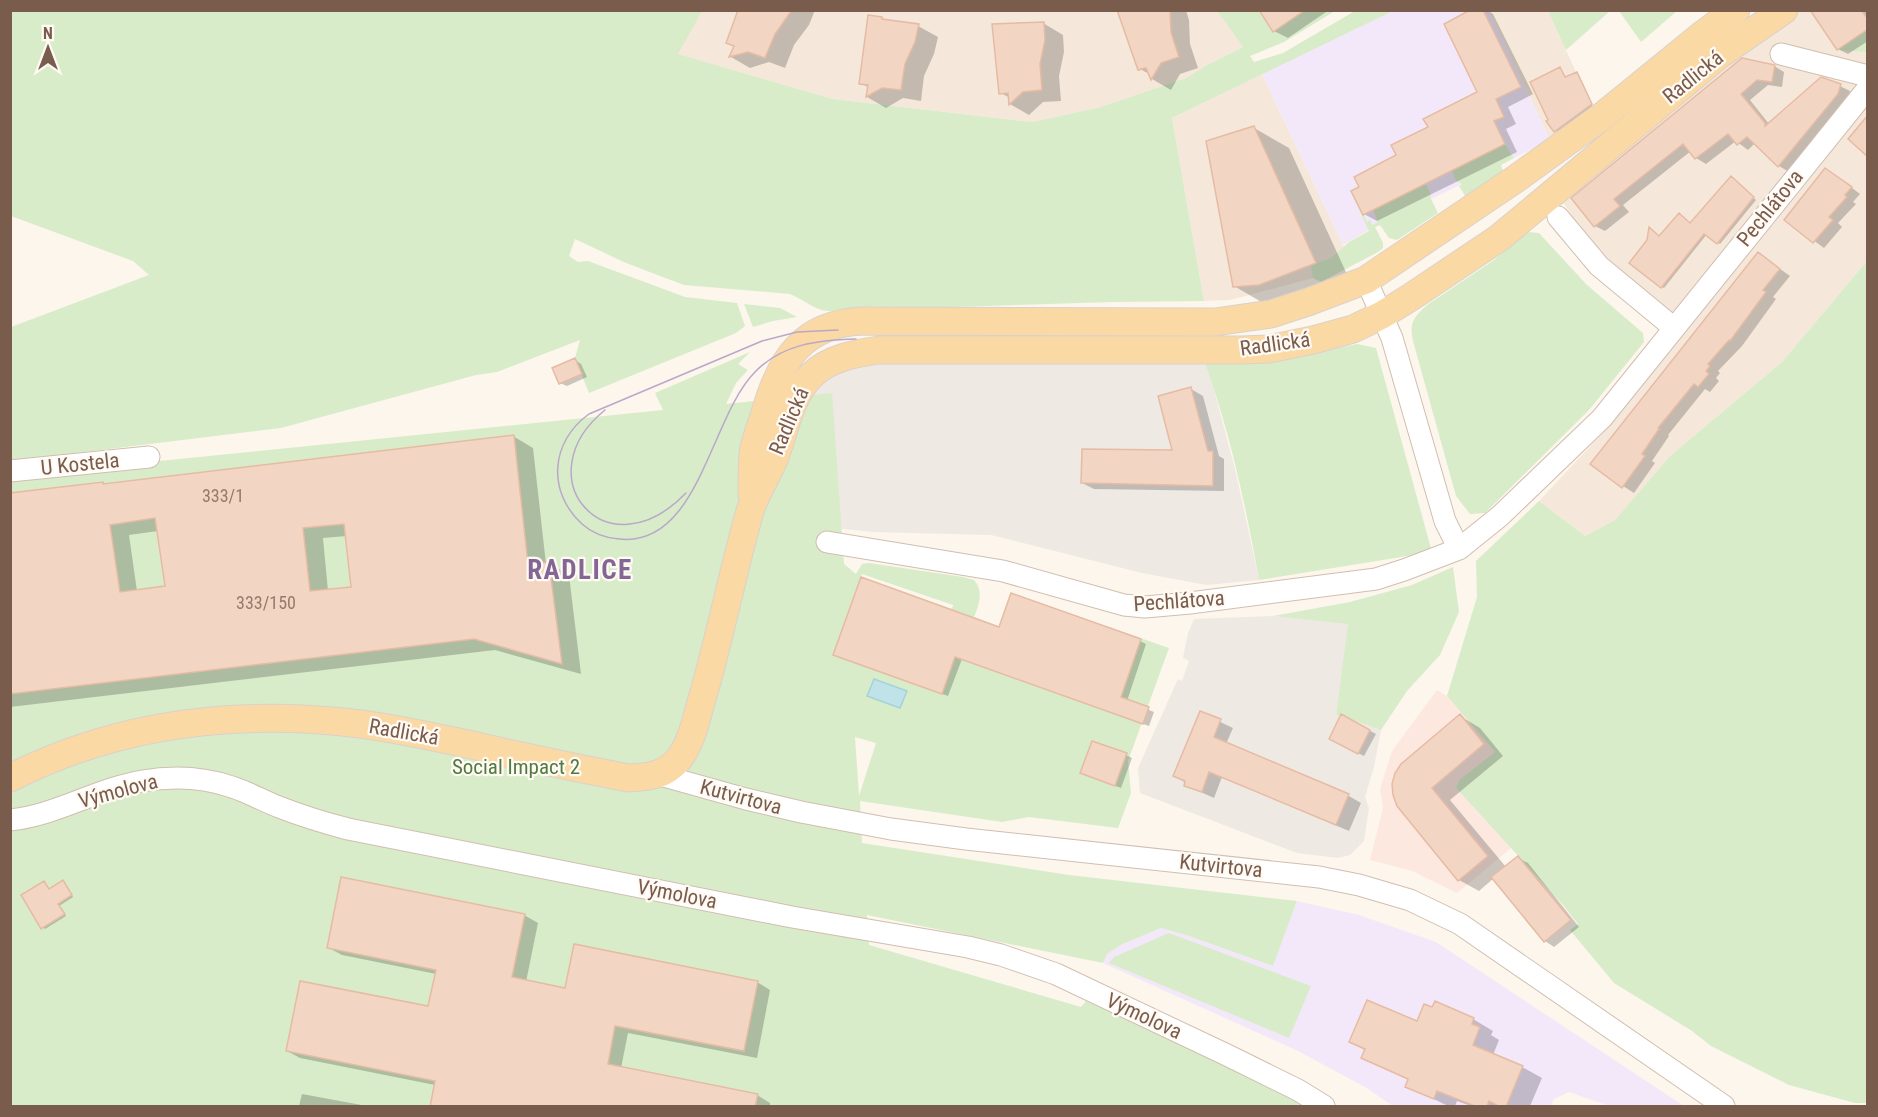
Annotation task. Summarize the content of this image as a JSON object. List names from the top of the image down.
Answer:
{
  "streets": {
    "main road": ["Radlická"],
    "street": [
      "Pechlátova",
      "U Kostela",
      "Výmolova",
      "Kutvirtova"
    ]
  },
  "crossings": [
    ["Radlická", "Kutvirtova"]
  ],
  "districts": ["RADLICE"],
  "parks": ["Social Impact 2"],
  "house_numbers": ["333/1", "333/150"],
  "north": "top"
}
